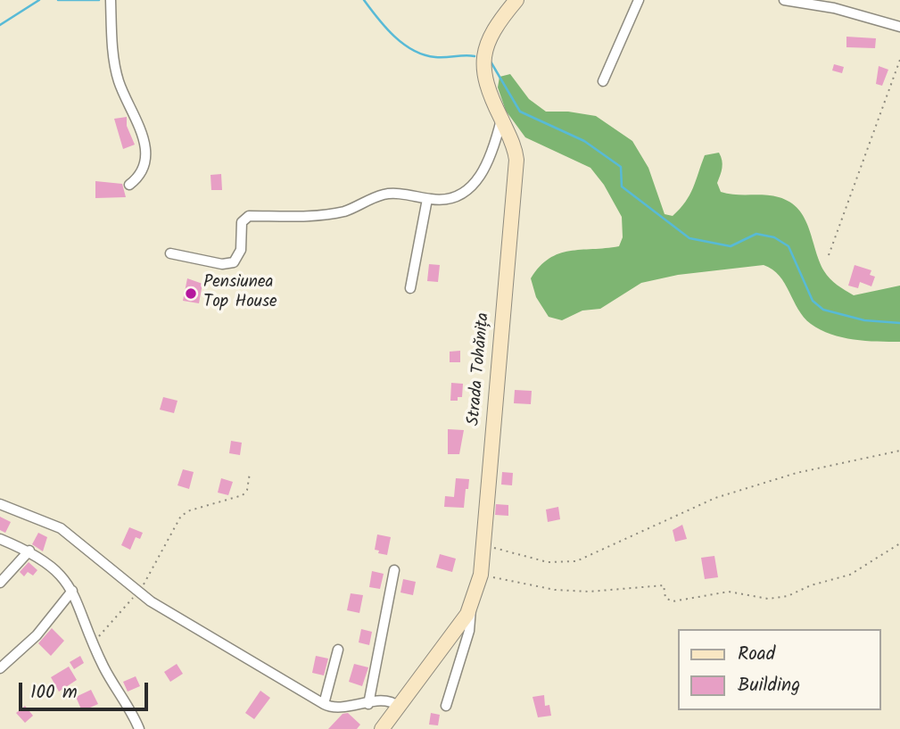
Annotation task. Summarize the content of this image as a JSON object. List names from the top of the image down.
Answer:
{
  "streets": {
    "main road": ["Strada Tohănița"]
  },
  "places": ["Pensiunea Top House"],
  "legend": ["Road", "Building"],
  "scale_bar": "100 m"
}
